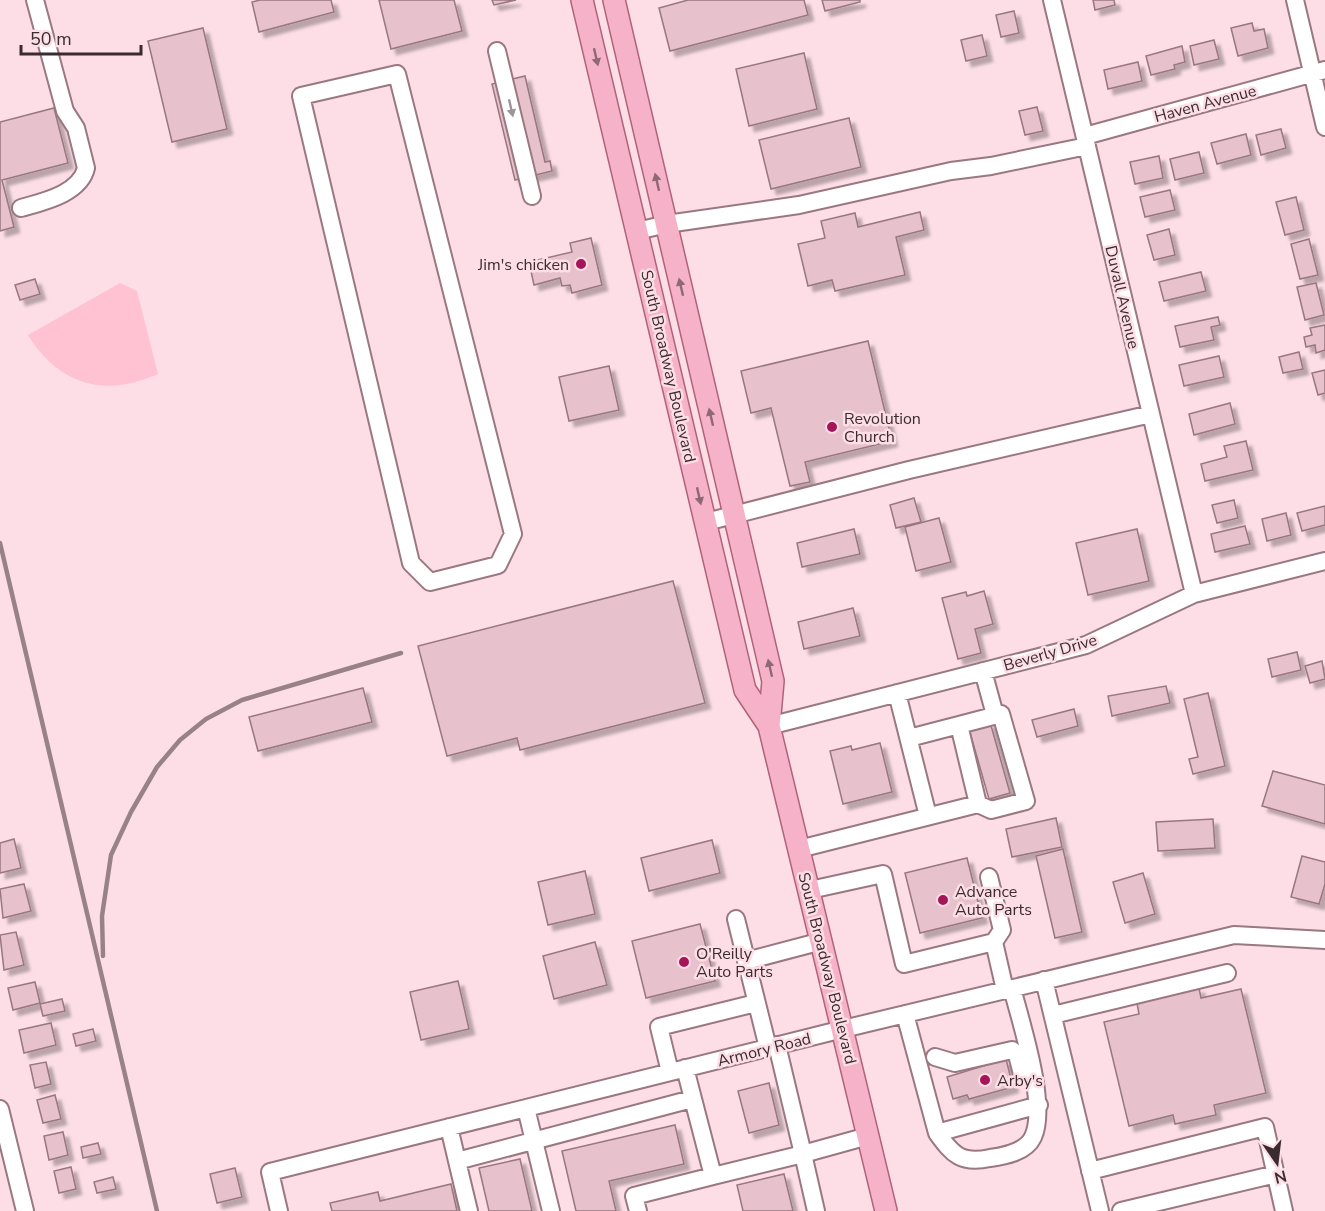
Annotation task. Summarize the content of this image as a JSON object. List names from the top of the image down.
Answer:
{
  "streets": {
    "main road": ["South Broadway Boulevard"],
    "street": [
      "Haven Avenue",
      "Duvall Avenue",
      "Beverly Drive",
      "Armory Road"
    ]
  },
  "crossings": [
    ["Haven Avenue", "Duvall Avenue"],
    ["Haven Avenue", "South Broadway Boulevard"],
    ["Duvall Avenue", "Beverly Drive"],
    ["South Broadway Boulevard", "Beverly Drive"],
    ["South Broadway Boulevard", "Armory Road"]
  ],
  "places": [
    "Jim's chicken",
    "Revolution Church",
    "Advance Auto Parts",
    "O'Reilly Auto Parts",
    "Arby's"
  ],
  "scale_bar": "50 m",
  "north": "bottom"
}
